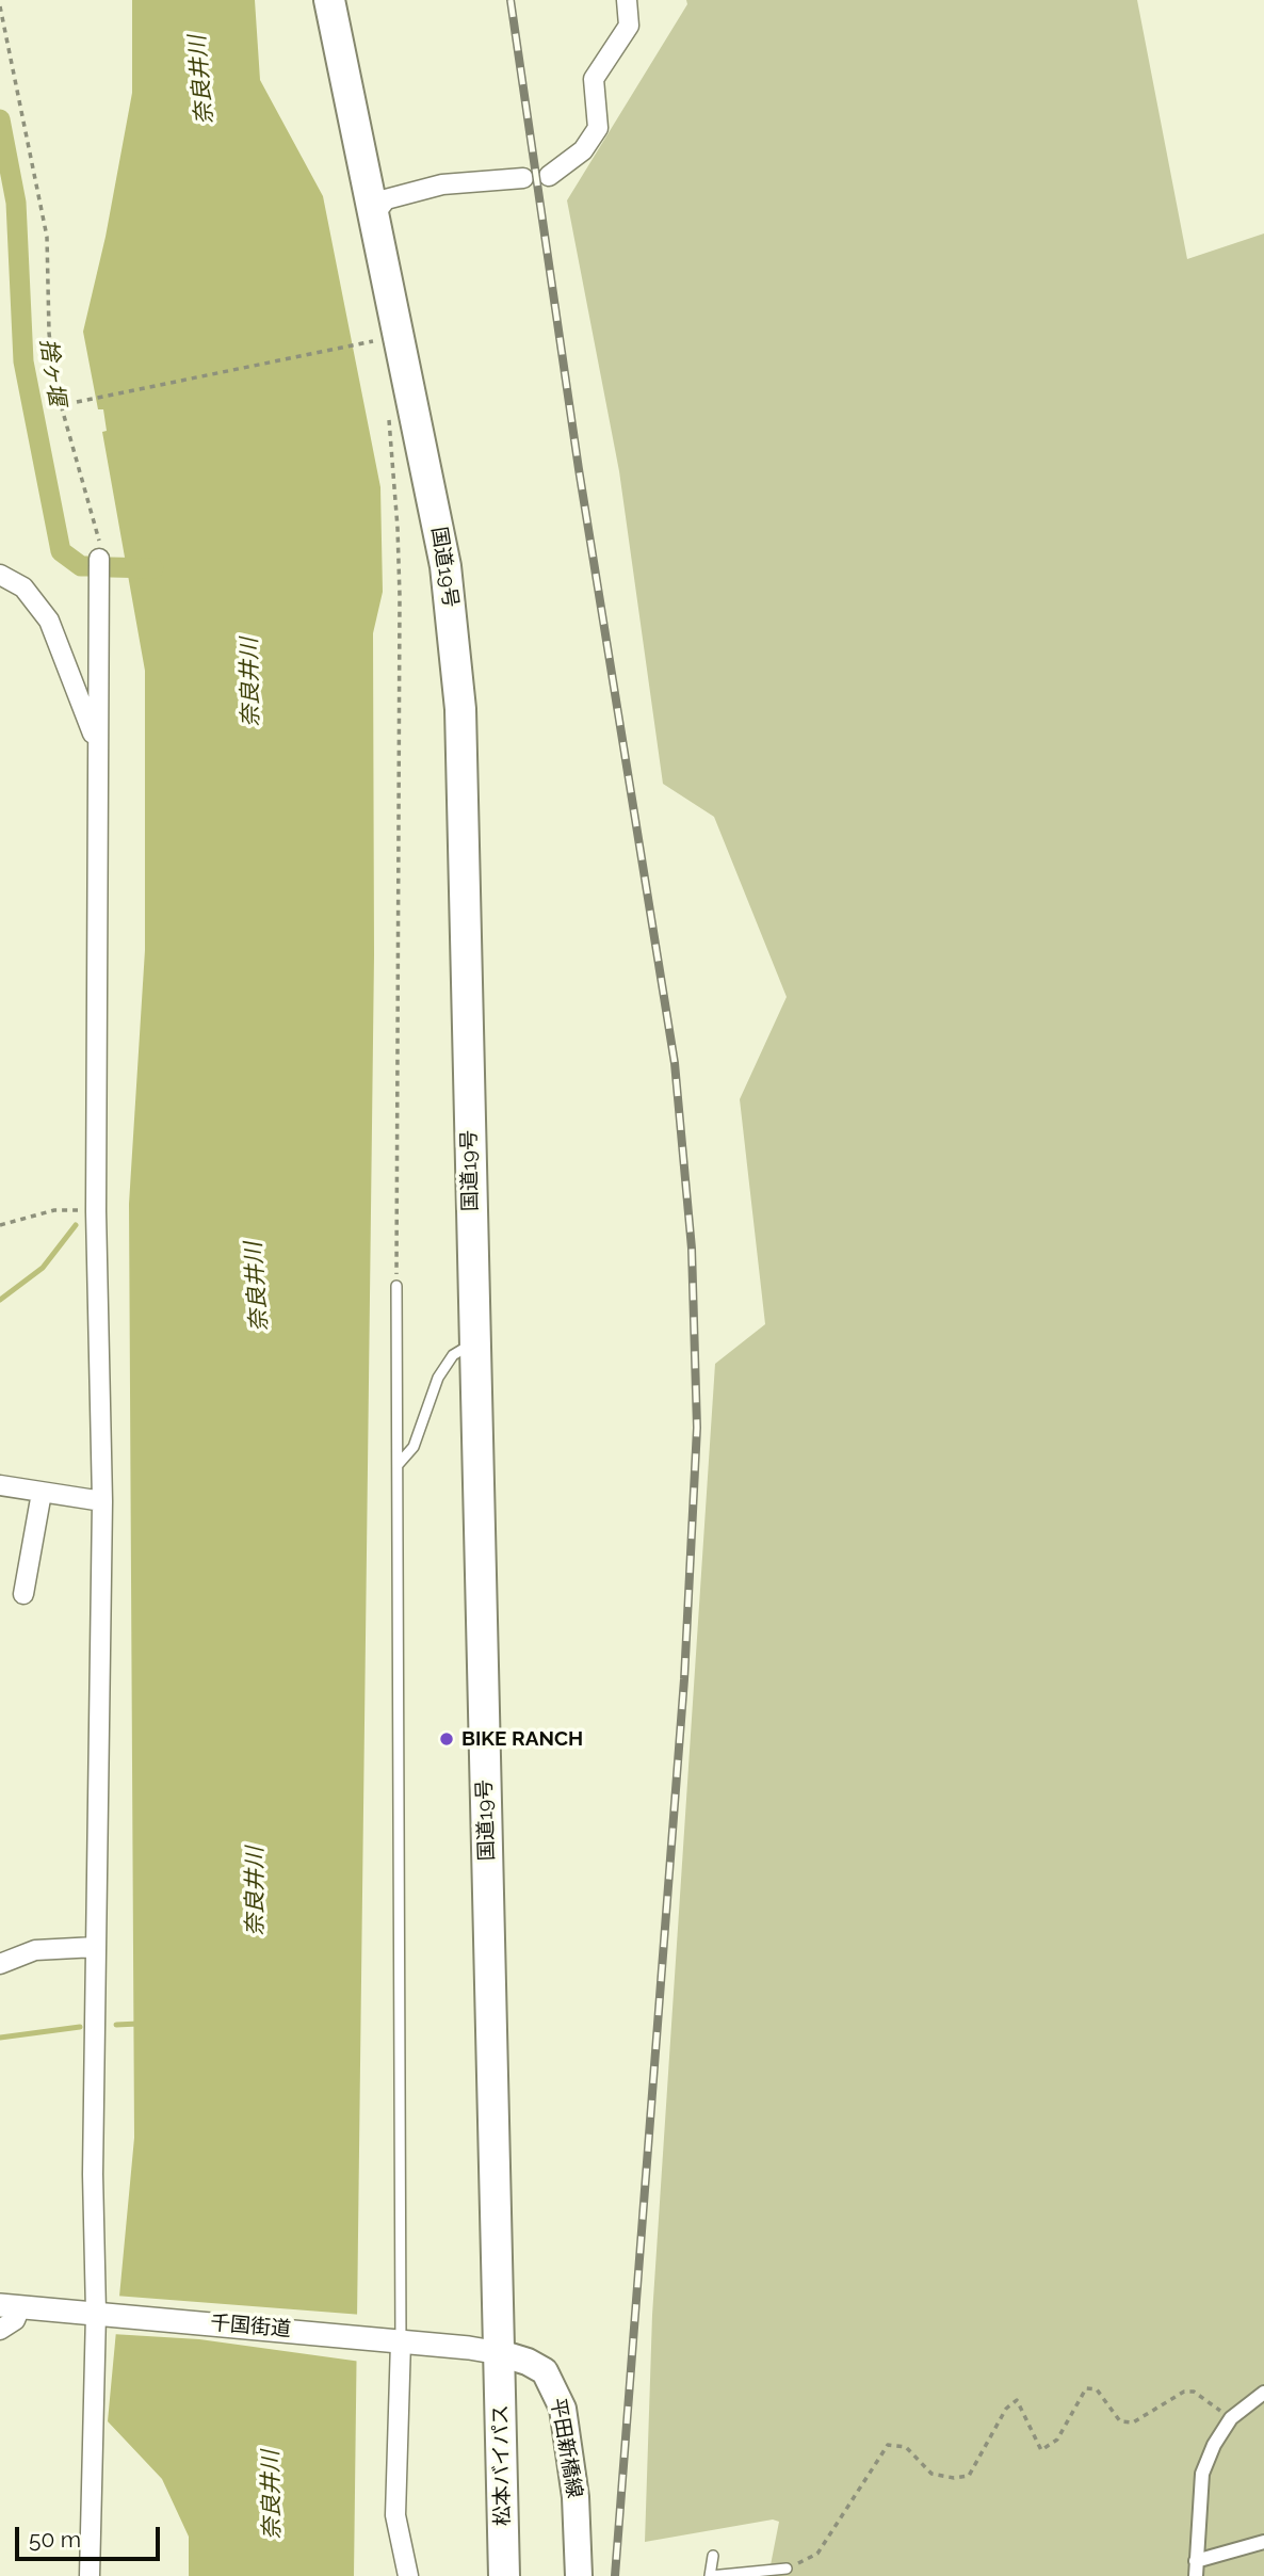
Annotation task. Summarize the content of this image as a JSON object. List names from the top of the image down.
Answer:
{
  "streets": {
    "highway": ["国道19号", "松本バイパス"],
    "main road": ["平田新橋線"],
    "street": ["千国街道"]
  },
  "crossings": [
    ["国道19号", "千国街道"],
    ["国道19号", "平田新橋線"],
    ["国道19号", "松本バイパス"],
    ["千国街道", "平田新橋線"],
    ["千国街道", "松本バイパス"],
    ["平田新橋線", "松本バイパス"]
  ],
  "water": ["奈良井川", "捨ヶ堰"],
  "places": ["BIKE RANCH"],
  "scale_bar": "50 m"
}
